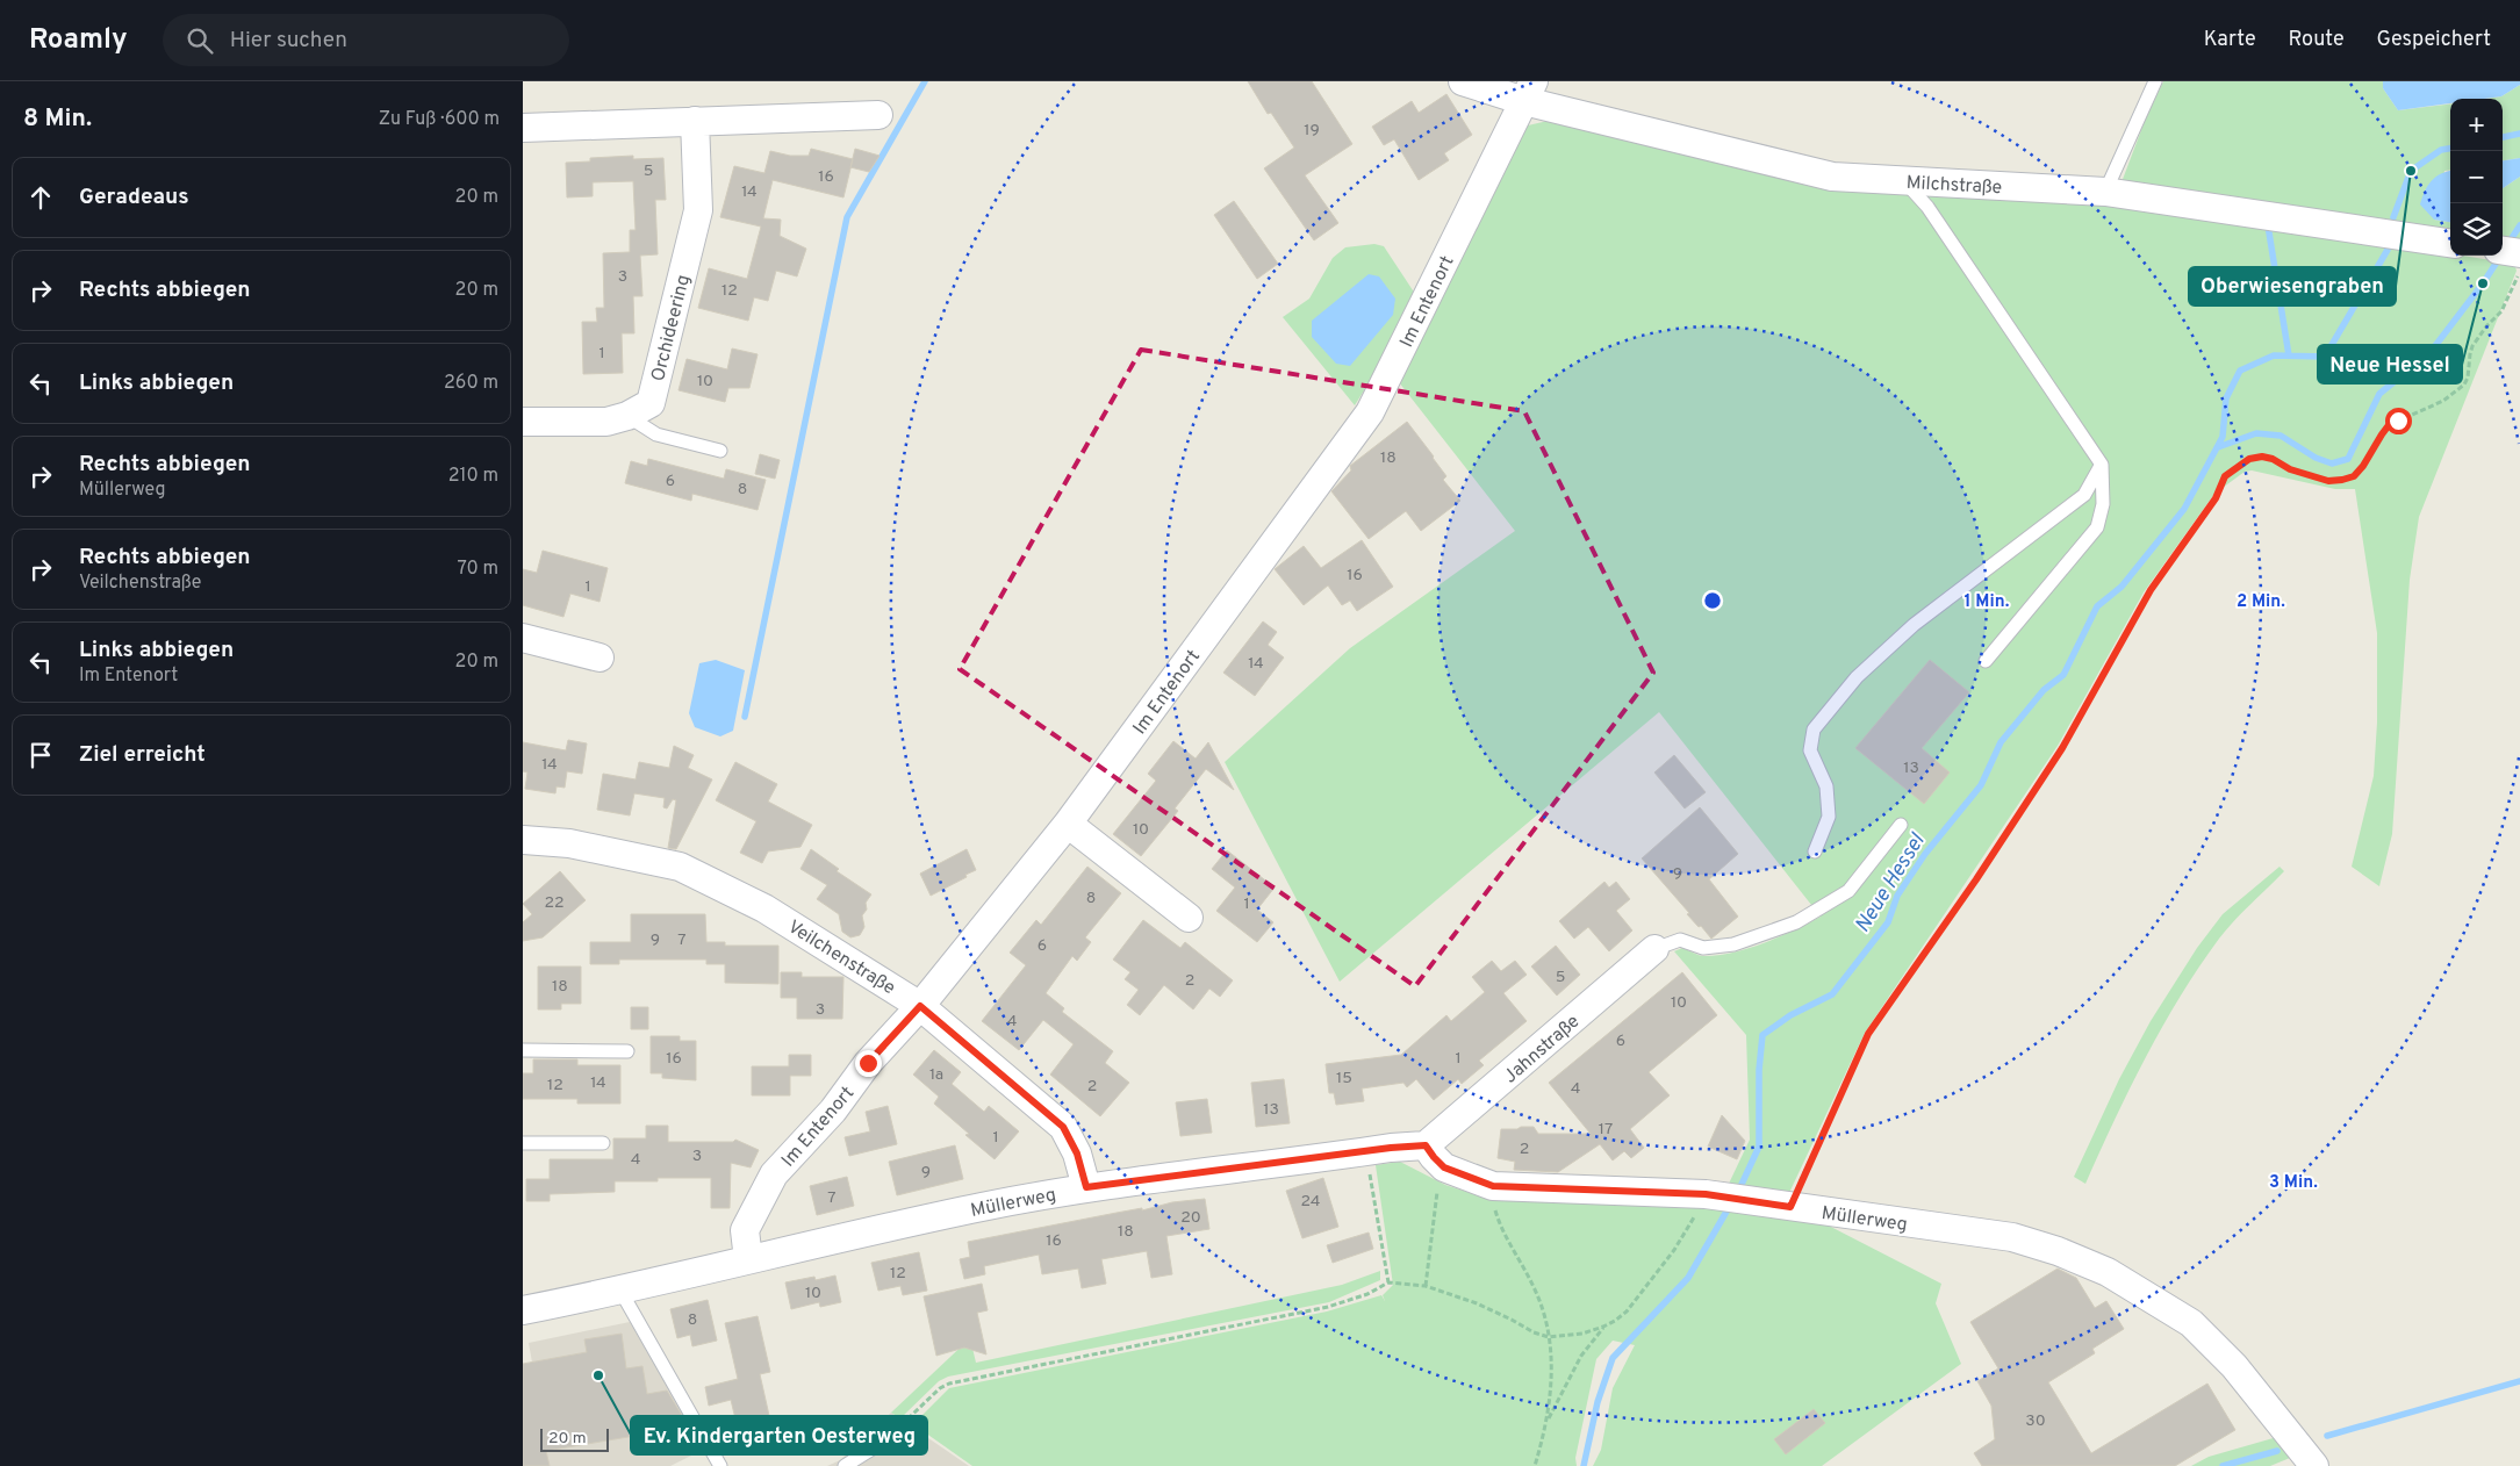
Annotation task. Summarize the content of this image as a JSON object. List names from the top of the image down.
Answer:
{
  "streets": {
    "street": [
      "Milchstraße",
      "Im Entenort",
      "Orchideering",
      "Veilchenstraße",
      "Jahnstraße",
      "Müllerweg"
    ]
  },
  "crossings": [
    ["Milchstraße", "Im Entenort"],
    ["Im Entenort", "Veilchenstraße"],
    ["Im Entenort", "Müllerweg"],
    ["Veilchenstraße", "Müllerweg"],
    ["Jahnstraße", "Müllerweg"]
  ],
  "water": ["Neue Hessel"],
  "places": ["Oberwiesengraben", "Neue Hessel", "Ev. Kindergarten Oesterweg"],
  "house_numbers": [
    "19",
    "5",
    "16",
    "14",
    "3",
    "12",
    "1",
    "10",
    "18",
    "6",
    "8",
    "16",
    "1",
    "14",
    "14",
    "13",
    "10",
    "9",
    "8",
    "22",
    "1",
    "9",
    "7",
    "6",
    "5",
    "2",
    "18",
    "10",
    "3",
    "4",
    "6",
    "16",
    "1",
    "1a",
    "15",
    "14",
    "12",
    "2",
    "4",
    "13",
    "17",
    "1",
    "2",
    "3",
    "4",
    "9",
    "7",
    "24",
    "20",
    "18",
    "16",
    "12",
    "10",
    "8",
    "30"
  ],
  "scale_bar": "20 m",
  "page": {
    "header": "Roamly",
    "search": "Hier suchen",
    "nav": ["Karte", "Route", "Gespeichert"],
    "heading": ["8 Min.", "Zu Fuß · 600 m"],
    "map_buttons": ["+", "−"],
    "list": [
      ["Geradeaus", "20 m"],
      ["Rechts abbiegen", "20 m"],
      ["Links abbiegen", "260 m"],
      ["Rechts abbiegen", "Müllerweg", "210 m"],
      ["Rechts abbiegen", "Veilchenstraße", "70 m"],
      ["Links abbiegen", "Im Entenort", "20 m"],
      "Ziel erreicht"
    ],
    "scale": "20 m"
  },
  "rings": ["1 Min.", "2 Min.", "3 Min."]
}
